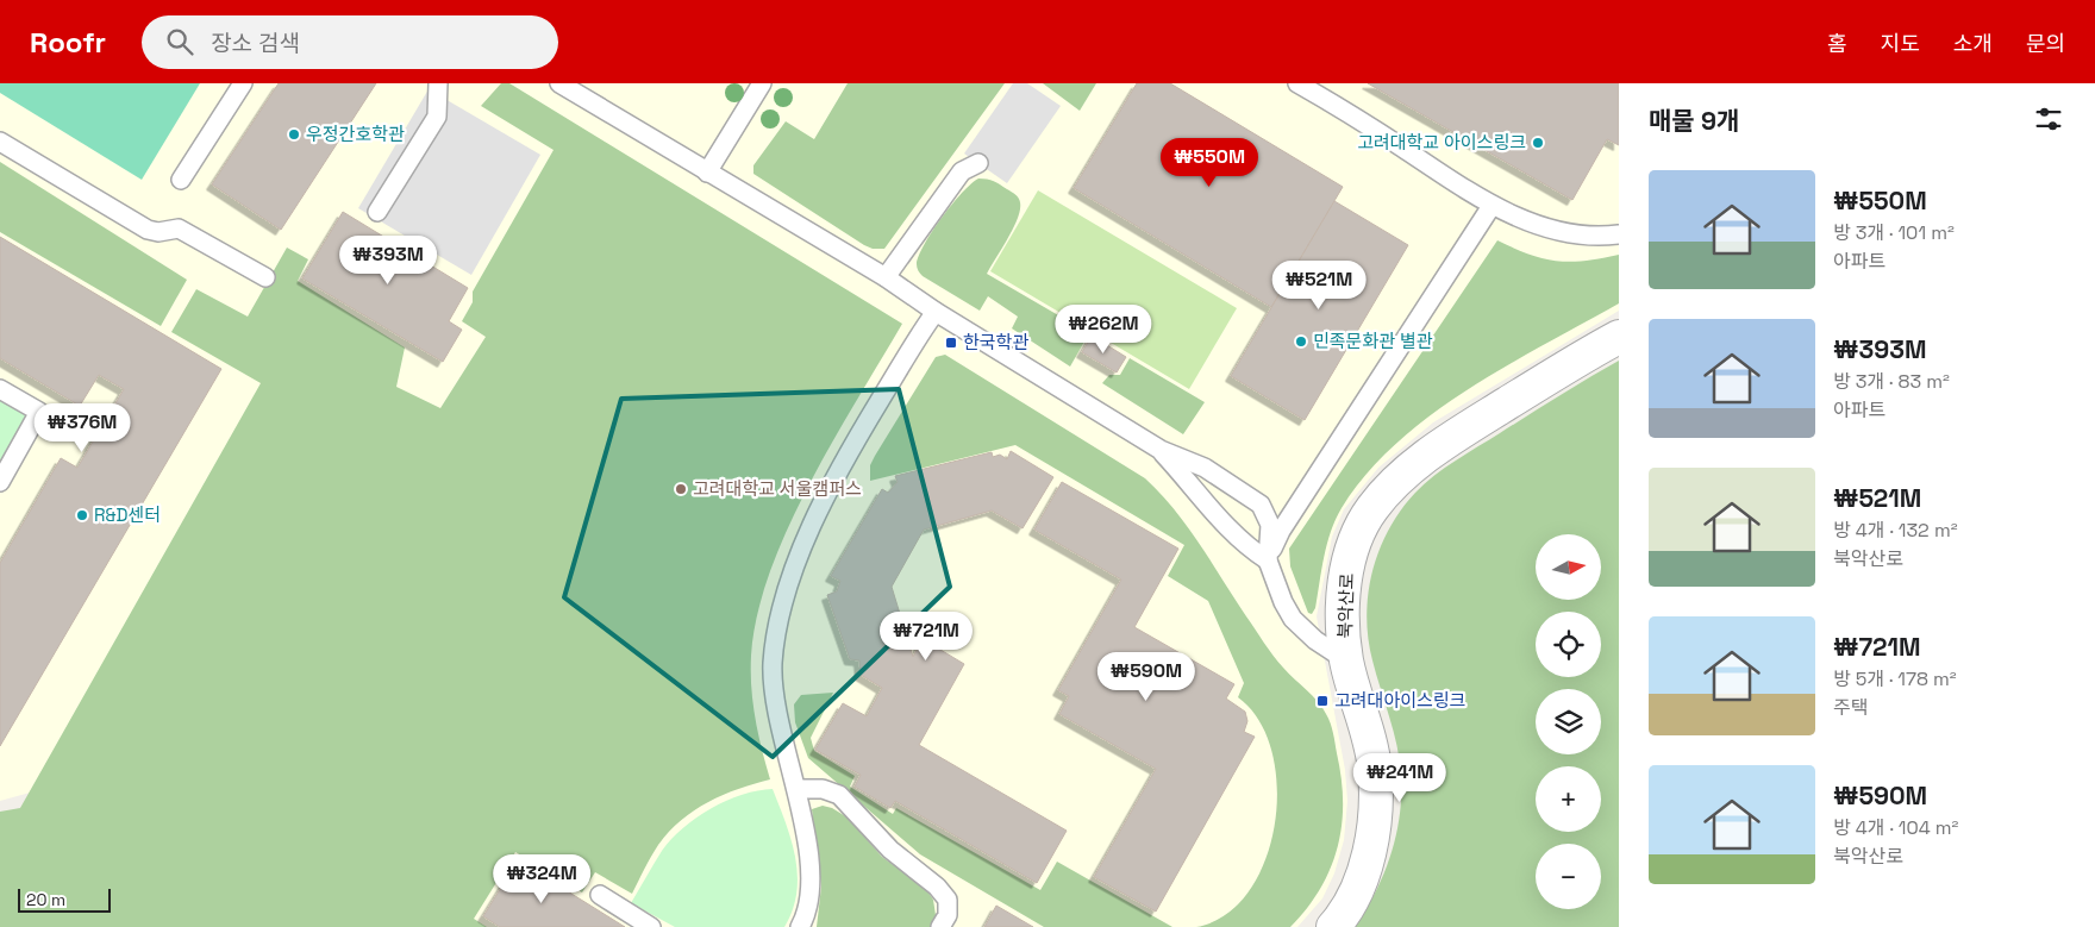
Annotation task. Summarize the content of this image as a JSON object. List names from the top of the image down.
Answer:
{
  "streets": {
    "street": ["북악산로"]
  },
  "places": {
    "other": [
      "우정간호학관",
      "고려대학교 아이스링크",
      "민족문화관 별관",
      "고려대학교 서울캠퍼스",
      "R&D센터"
    ],
    "transit": ["한국학관", "고려대아이스링크"]
  },
  "scale_bar": "20 m",
  "north": "right",
  "page": {
    "header": "Roofr",
    "search": "장소 검색",
    "nav": [
      "홈",
      "지도",
      "소개",
      "문의"
    ],
    "heading": "매물 9개",
    "price": [
      "₩550M",
      "₩393M",
      "₩521M",
      "₩262M",
      "₩376M",
      "₩721M",
      "₩590M",
      "₩241M",
      "₩324M"
    ],
    "list": [
      {
        "name": "₩550M",
        "note": "방 3개 · 101 m² · 아파트"
      },
      {
        "name": "₩393M",
        "note": "방 3개 · 83 m² · 아파트"
      },
      {
        "name": "₩521M",
        "note": "방 4개 · 132 m² · 북악산로"
      },
      {
        "name": "₩721M",
        "note": "방 5개 · 178 m² · 주택"
      },
      {
        "name": "₩590M",
        "note": "방 4개 · 104 m² · 북악산로"
      }
    ],
    "map_buttons": ["+", "−"],
    "scale": "20 m"
  }
}
